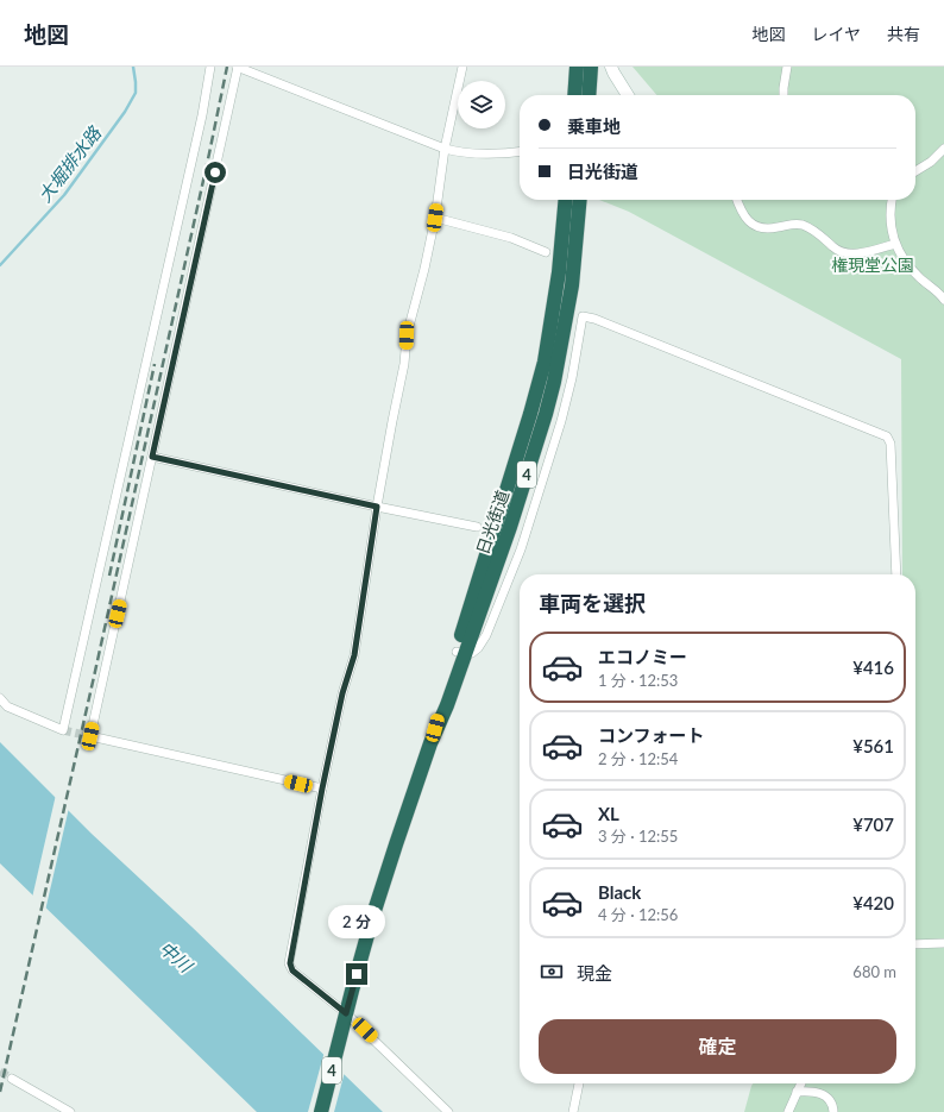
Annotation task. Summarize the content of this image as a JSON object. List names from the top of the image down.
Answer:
{
  "streets": {
    "highway": ["4", "日光街道"]
  },
  "water": ["大堀排水路", "中川"],
  "parks": ["権現堂公園"],
  "page": {
    "header": "地図",
    "nav": ["地図", "レイヤ", "共有"],
    "banner": ["乗車地", "日光街道"],
    "heading": "車両を選択",
    "list": [
      {
        "name": "エコノミー",
        "note": "1 分 · 12:53",
        "value": "¥416"
      },
      {
        "name": "コンフォート",
        "note": "2 分 · 12:54",
        "value": "¥561"
      },
      {
        "name": "XL",
        "note": "3 分 · 12:55",
        "value": "¥707"
      },
      {
        "name": "Black",
        "note": "4 分 · 12:56",
        "value": "¥420"
      }
    ],
    "bubble": "2 分",
    "pay": ["現金", "680 m"],
    "buttons": "確定"
  }
}
